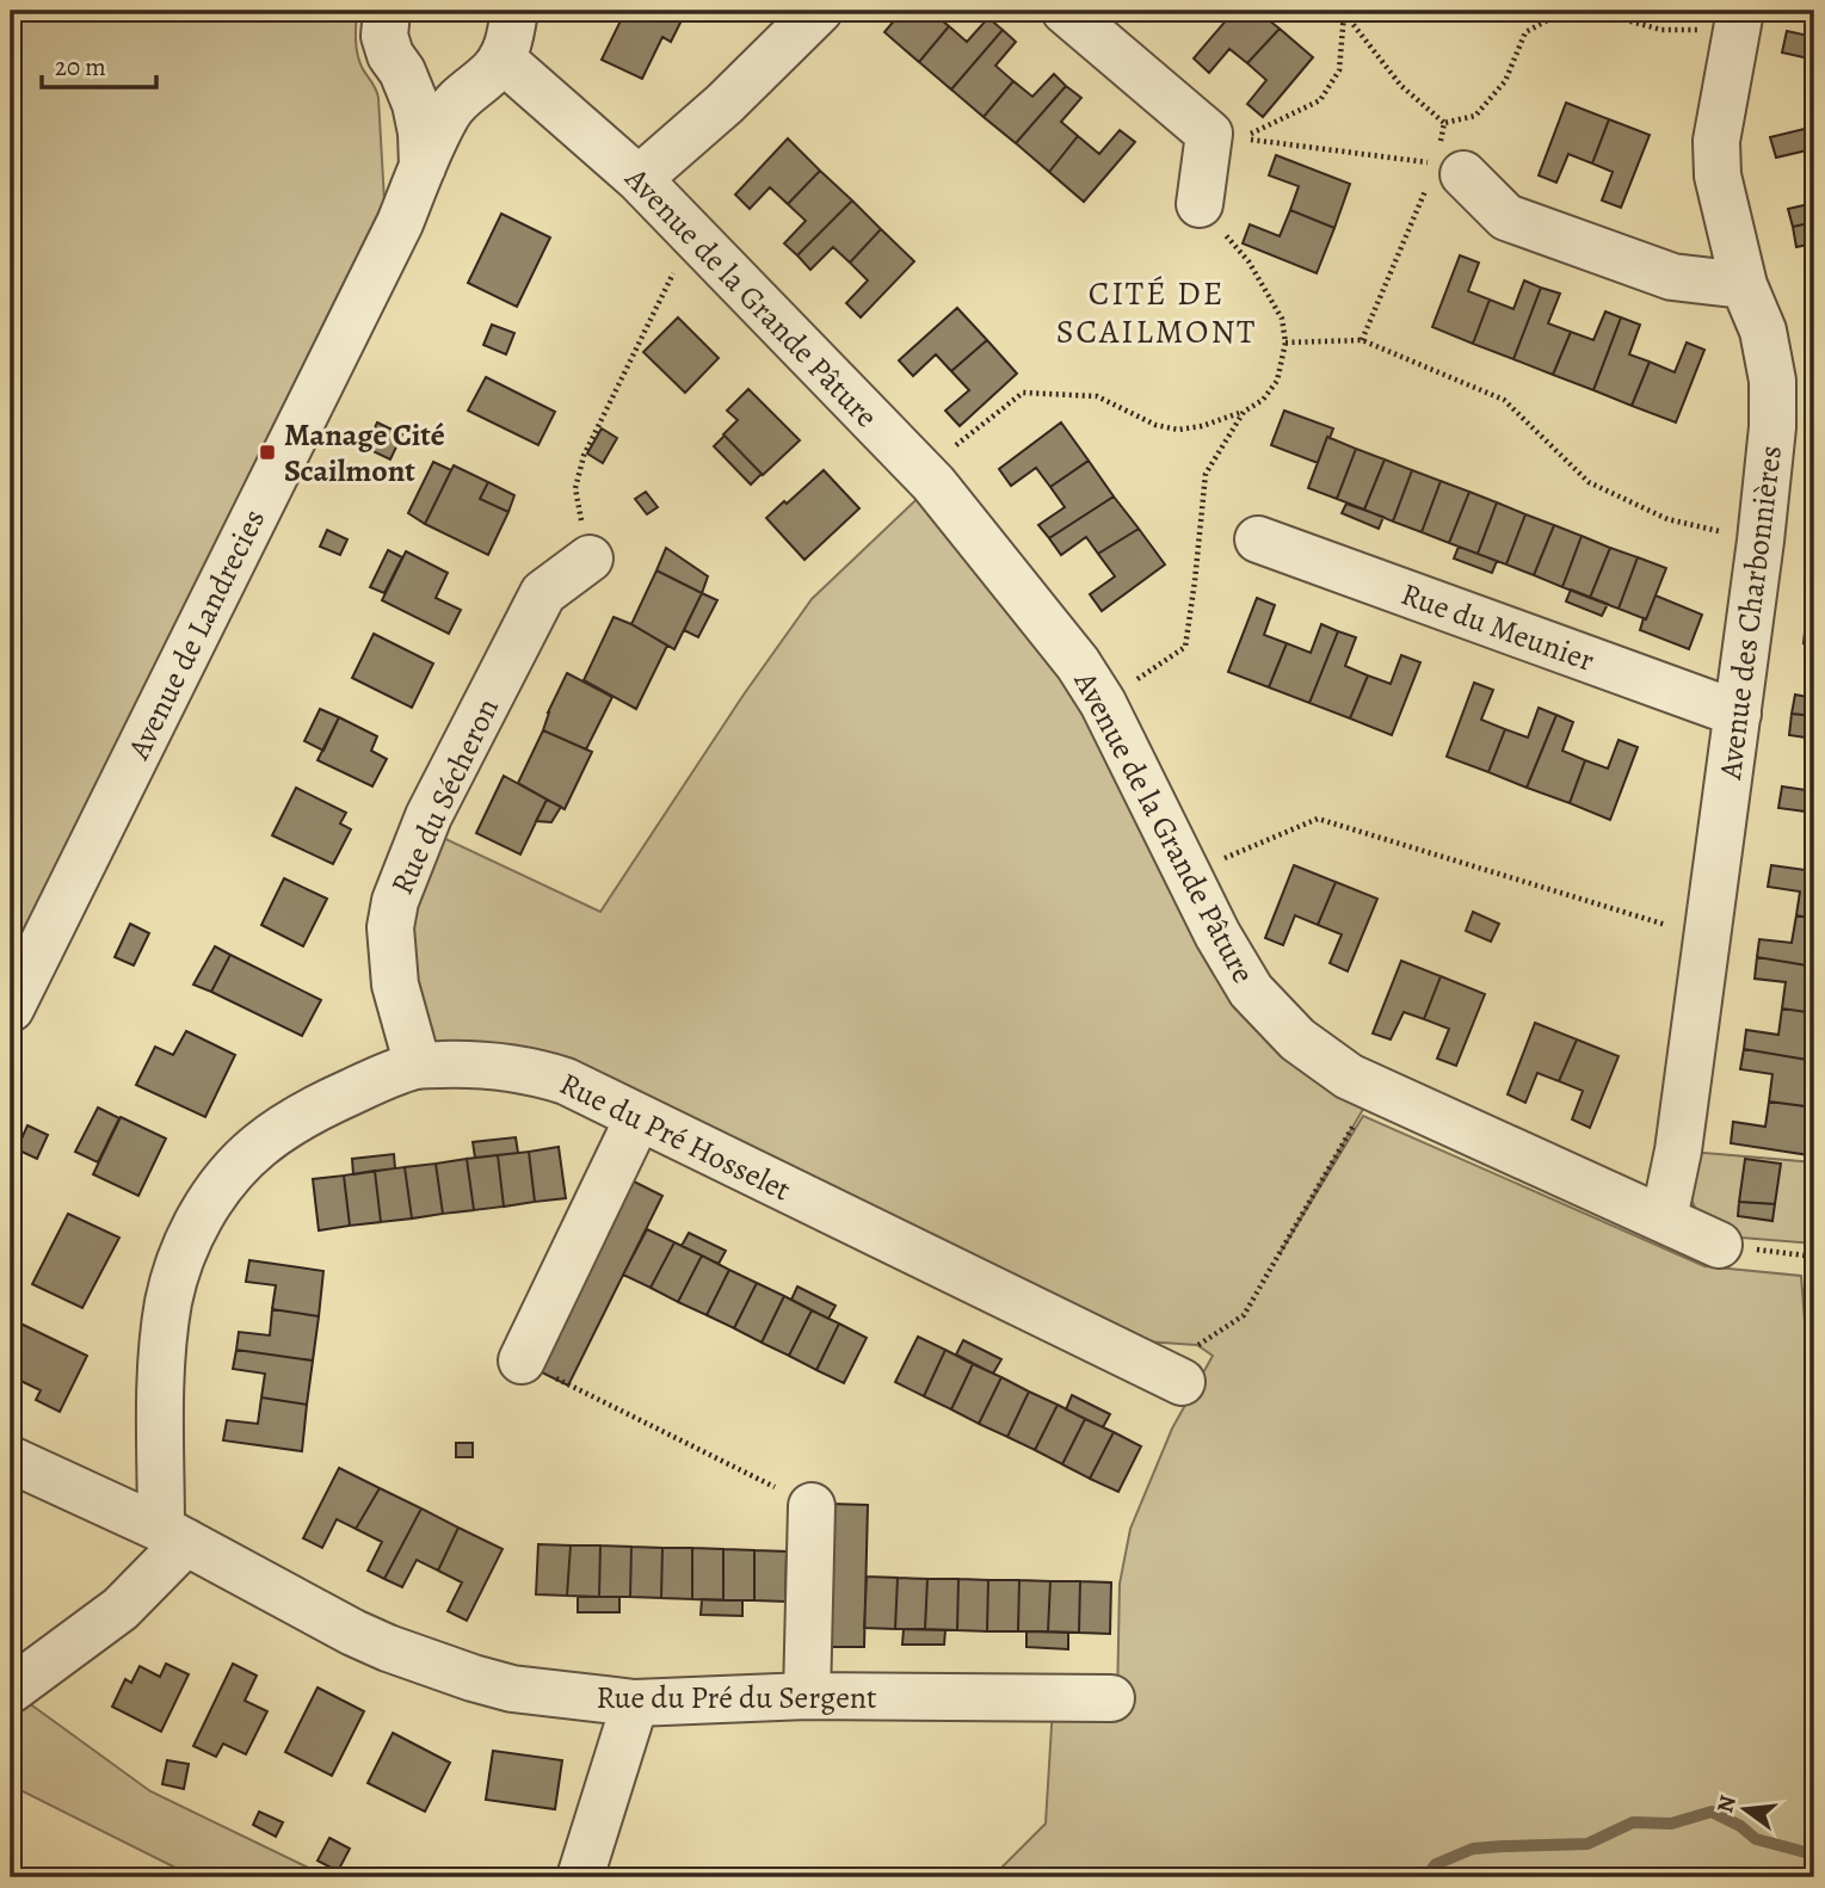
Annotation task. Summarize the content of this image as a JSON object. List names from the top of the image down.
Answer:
{
  "streets": {
    "street": [
      "Avenue de la Grande Pâture",
      "Avenue des Charbonnières",
      "Rue du Meunier",
      "Avenue de Landrecies",
      "Rue du Sécheron",
      "Rue du Pré Hosselet",
      "Rue du Pré du Sergent"
    ]
  },
  "crossings": [
    ["Avenue de la Grande Pâture", "Avenue des Charbonnières"],
    ["Avenue de la Grande Pâture", "Avenue de Landrecies"],
    ["Avenue des Charbonnières", "Rue du Meunier"],
    ["Rue du Sécheron", "Rue du Pré Hosselet"],
    ["Rue du Pré Hosselet", "Rue du Pré du Sergent"]
  ],
  "districts": ["CITÉ DE SCAILMONT"],
  "places": {
    "transit": ["Manage Cité Scailmont"]
  },
  "scale_bar": "20 m",
  "north": "left"
}
